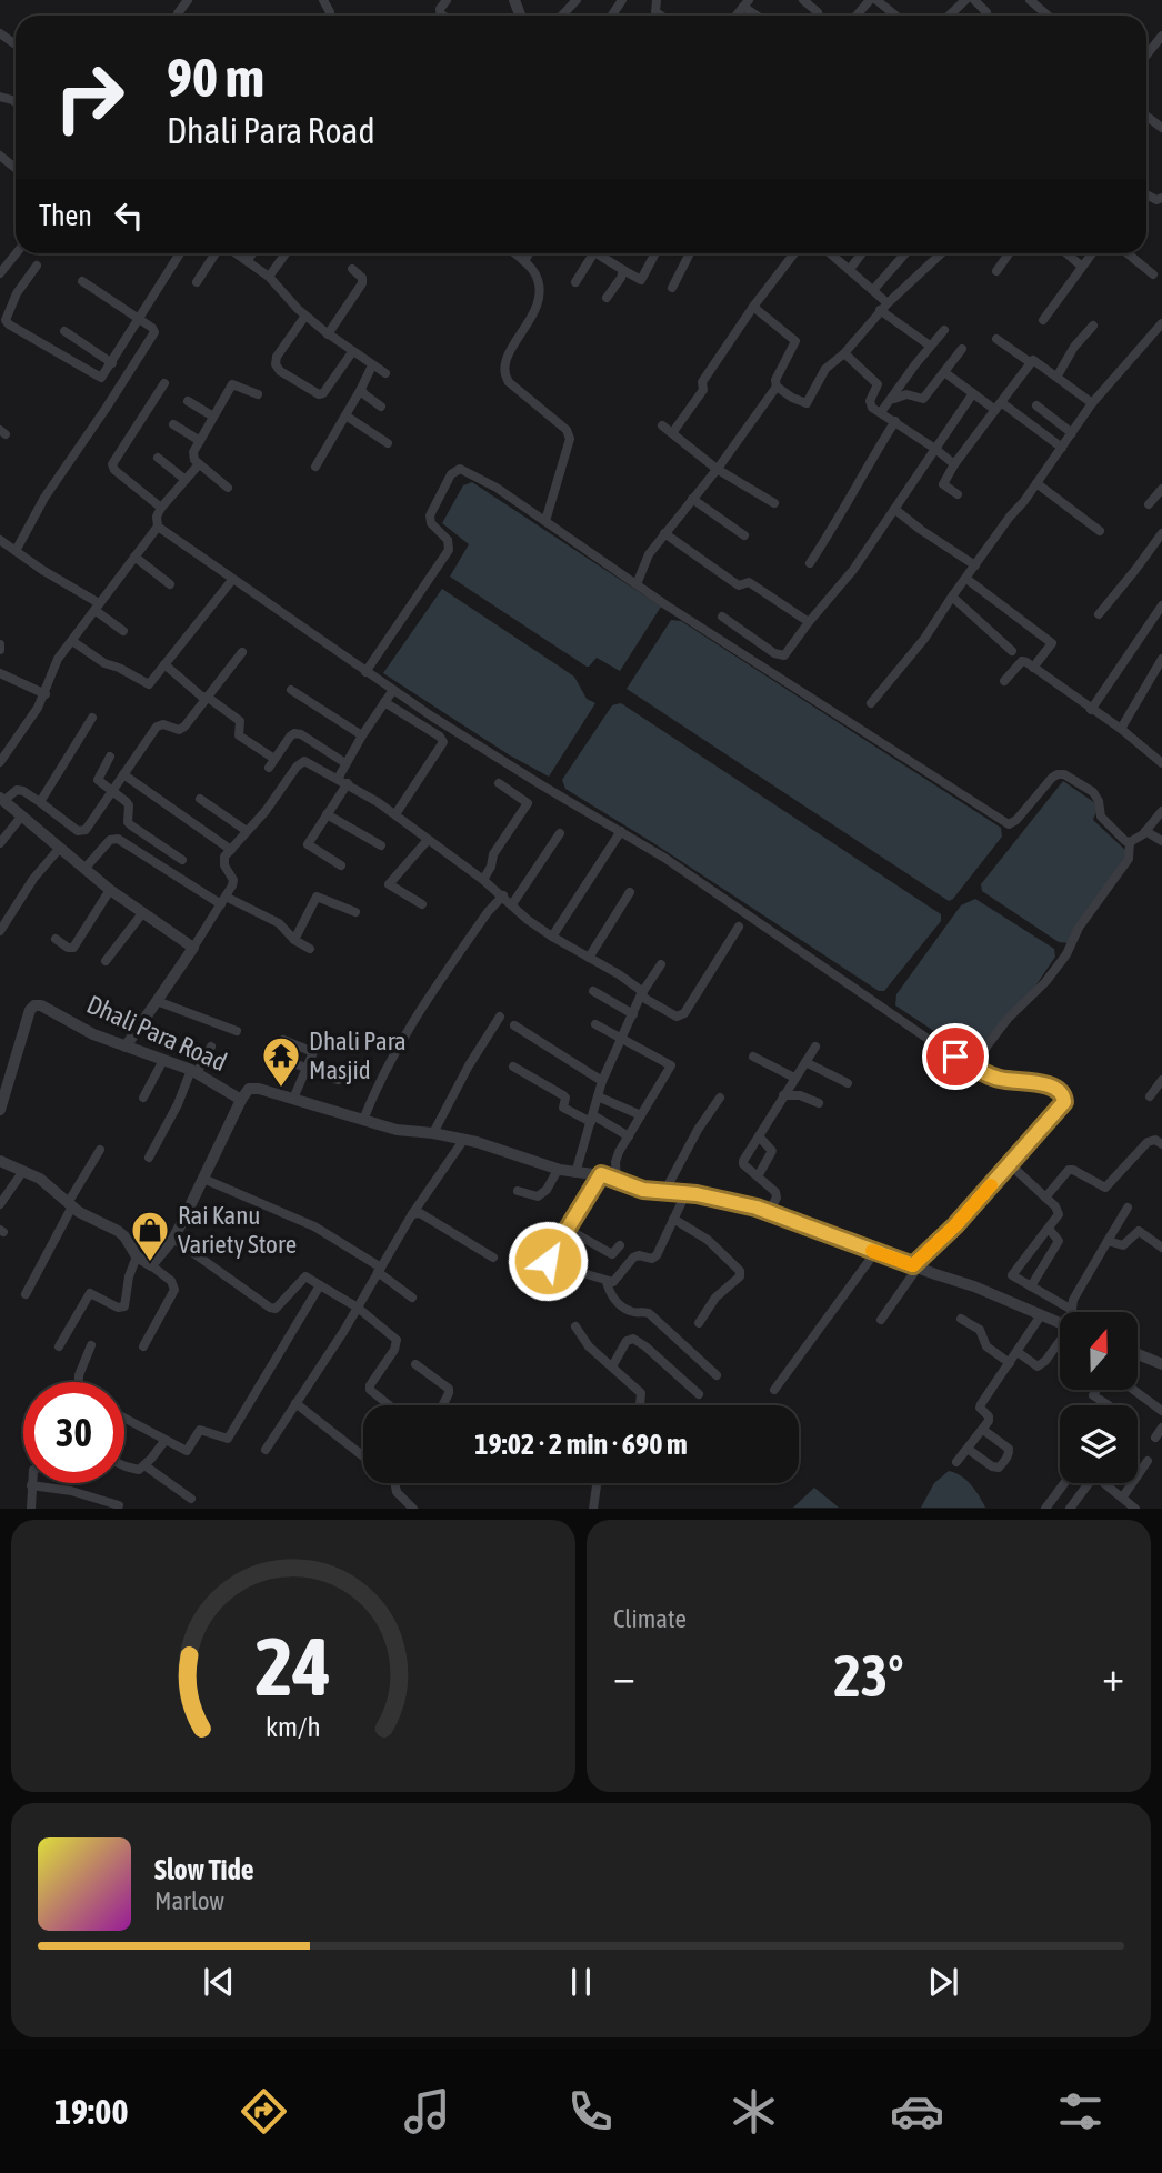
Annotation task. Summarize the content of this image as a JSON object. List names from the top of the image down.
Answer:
{
  "streets": {
    "street": ["Dhali Para Road"]
  },
  "places": {
    "temple": ["Dhali Para Masjid"],
    "shop": ["Rai Kanu Variety Store"]
  },
  "north": "top",
  "page": {
    "turn": ["90 m", "Dhali Para Road"],
    "then": "Then",
    "limit": "30",
    "trip": "19:02 · 2 min · 690 m",
    "tile": "Climate",
    "heat": ["−", "23°", "+"],
    "song": ["Slow Tide", "Marlow"],
    "tabs": "19:00",
    "gauge": ["24", "km/h"]
  }
}
